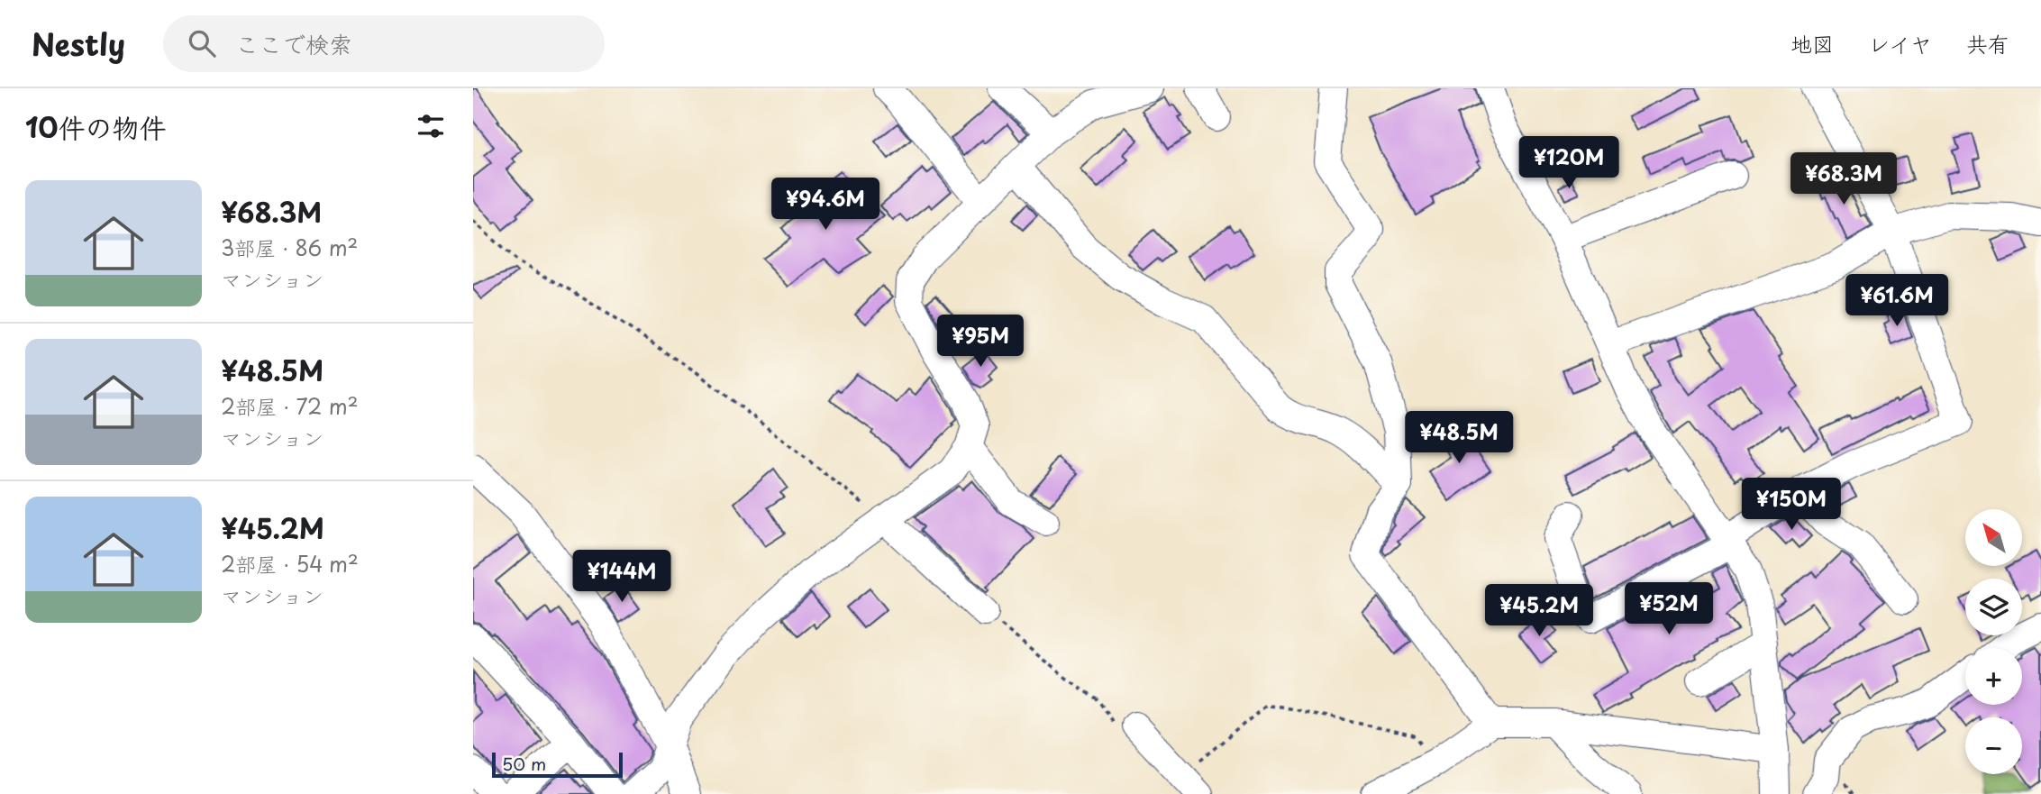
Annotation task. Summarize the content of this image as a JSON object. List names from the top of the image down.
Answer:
{
  "scale_bar": "50 m",
  "north": "top left",
  "page": {
    "header": "Nestly",
    "search": "ここで検索",
    "nav": ["地図", "レイヤ", "共有"],
    "heading": "10件の物件",
    "price": [
      "¥120M",
      "¥68.3M",
      "¥94.6M",
      "¥61.6M",
      "¥95M",
      "¥48.5M",
      "¥150M",
      "¥144M",
      "¥52M",
      "¥45.2M"
    ],
    "list": [
      {
        "name": "¥68.3M",
        "note": "3部屋 · 86 m² · マンション"
      },
      {
        "name": "¥48.5M",
        "note": "2部屋 · 72 m² · マンション"
      },
      {
        "name": "¥45.2M",
        "note": "2部屋 · 54 m² · マンション"
      }
    ],
    "map_buttons": ["+", "−"],
    "scale": "50 m"
  }
}
